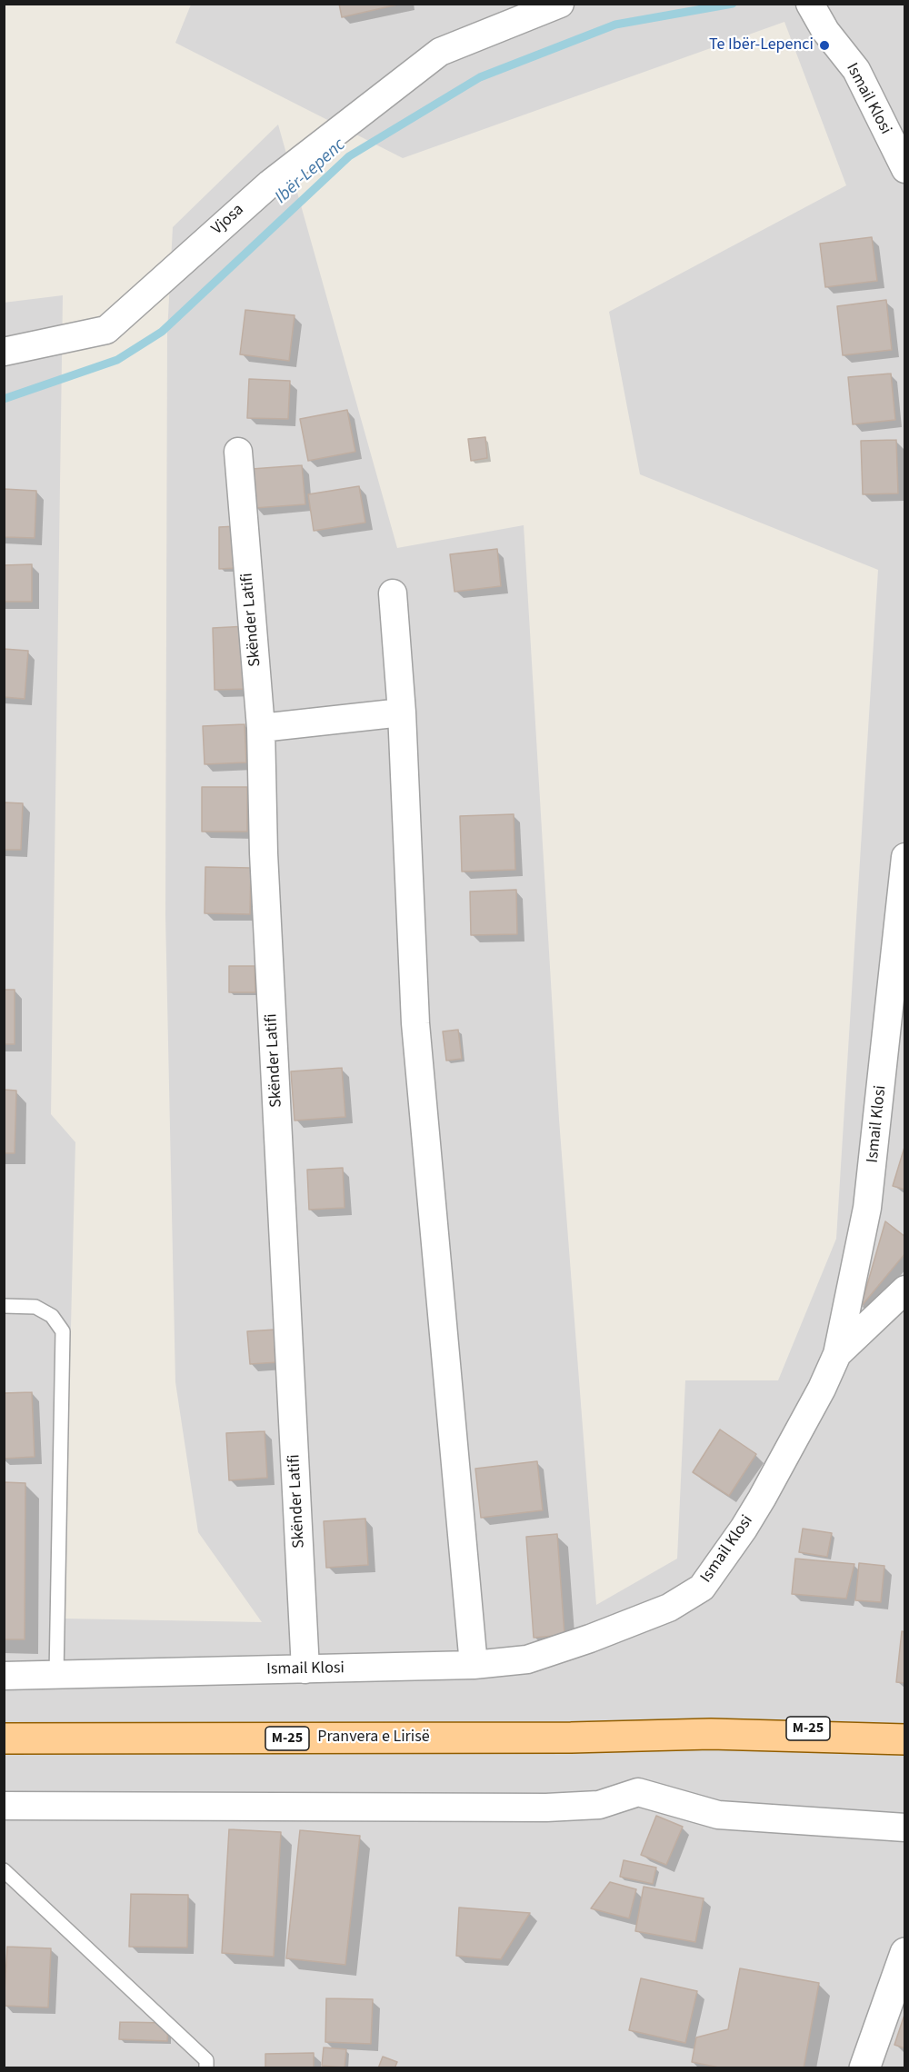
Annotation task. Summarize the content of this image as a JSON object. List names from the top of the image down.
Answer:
{
  "streets": {
    "main road": ["M-25", "Pranvera e Lirisë"],
    "street": ["Ismail Klosi", "Vjosa", "Skënder Latifi"]
  },
  "crossings": [
    ["Ismail Klosi", "Skënder Latifi"]
  ],
  "water": ["Ibër-Lepenc"],
  "places": ["Te Ibër-Lepenci"]
}
